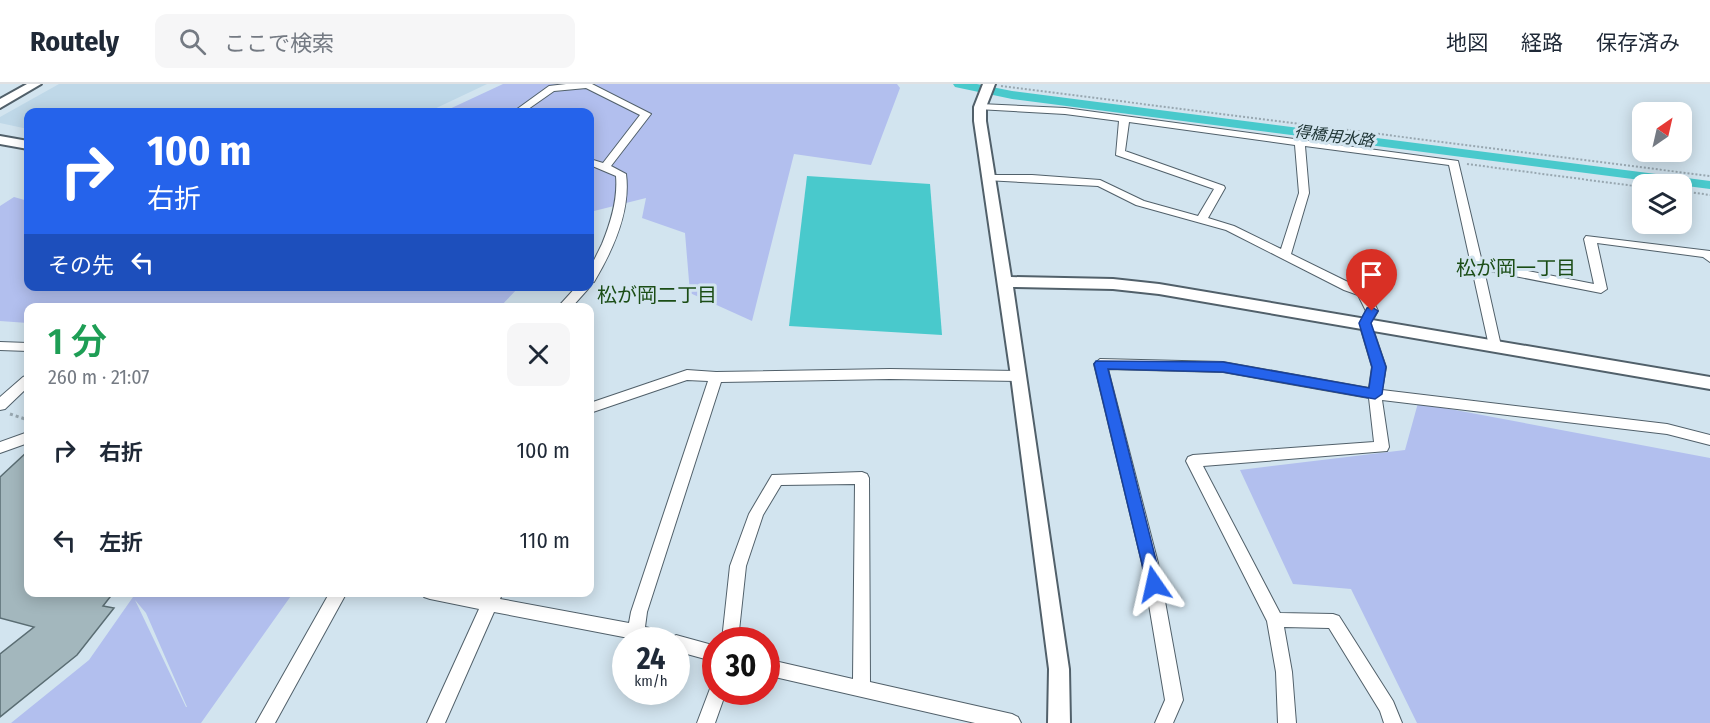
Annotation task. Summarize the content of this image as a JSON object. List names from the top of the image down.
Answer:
{
  "districts": ["松が岡一丁目", "松が岡二丁目"],
  "water": ["得橋用水路"],
  "north": "top right",
  "page": {
    "header": "Routely",
    "search": "ここで検索",
    "nav": ["地図", "経路", "保存済み"],
    "turn": ["100 m", "右折"],
    "then": "その先",
    "heading": ["1 分", "260 m · 21:07"],
    "list": [
      {
        "name": "右折",
        "value": "100 m"
      },
      {
        "name": "左折",
        "value": "110 m"
      }
    ],
    "speed": "24 km/h",
    "limit": "30"
  }
}
